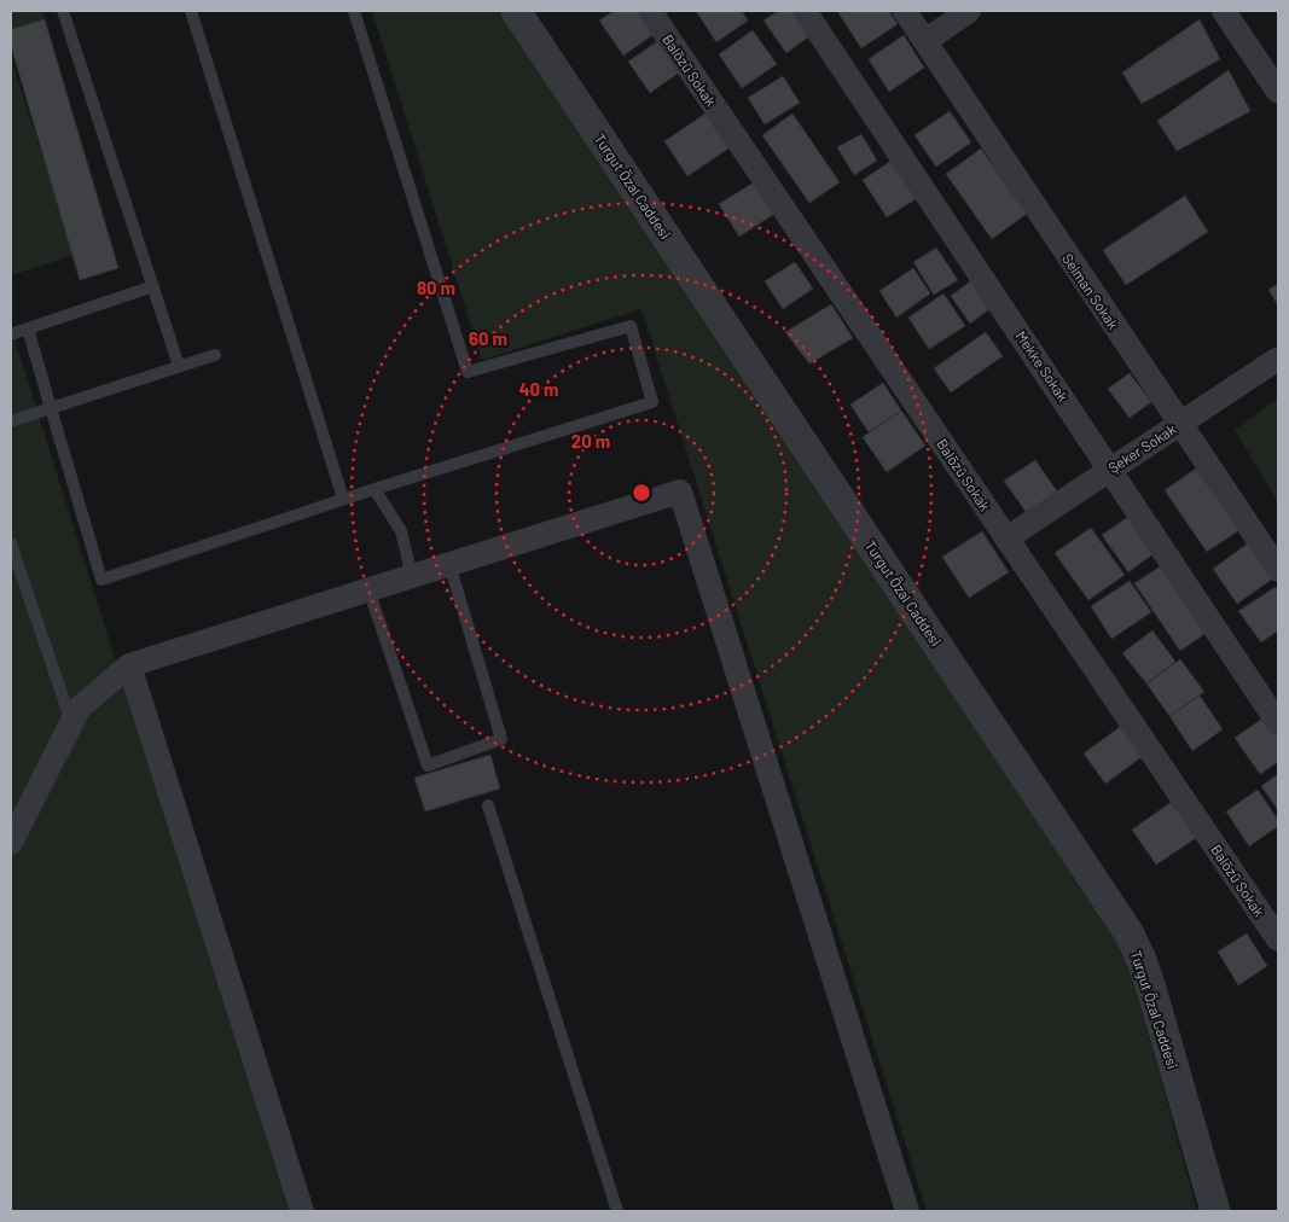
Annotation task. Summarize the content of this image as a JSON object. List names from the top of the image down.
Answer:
{
  "streets": {
    "street": [
      "Balözü Sokak",
      "Turgut Özal Caddesi",
      "Selman Sokak",
      "Mekke Sokak",
      "Şeker Sokak"
    ]
  },
  "crossings": [
    ["Balözü Sokak", "Şeker Sokak"],
    ["Selman Sokak", "Şeker Sokak"],
    ["Mekke Sokak", "Şeker Sokak"]
  ],
  "rings": [
    "80 m",
    "60 m",
    "40 m",
    "20 m"
  ]
}
